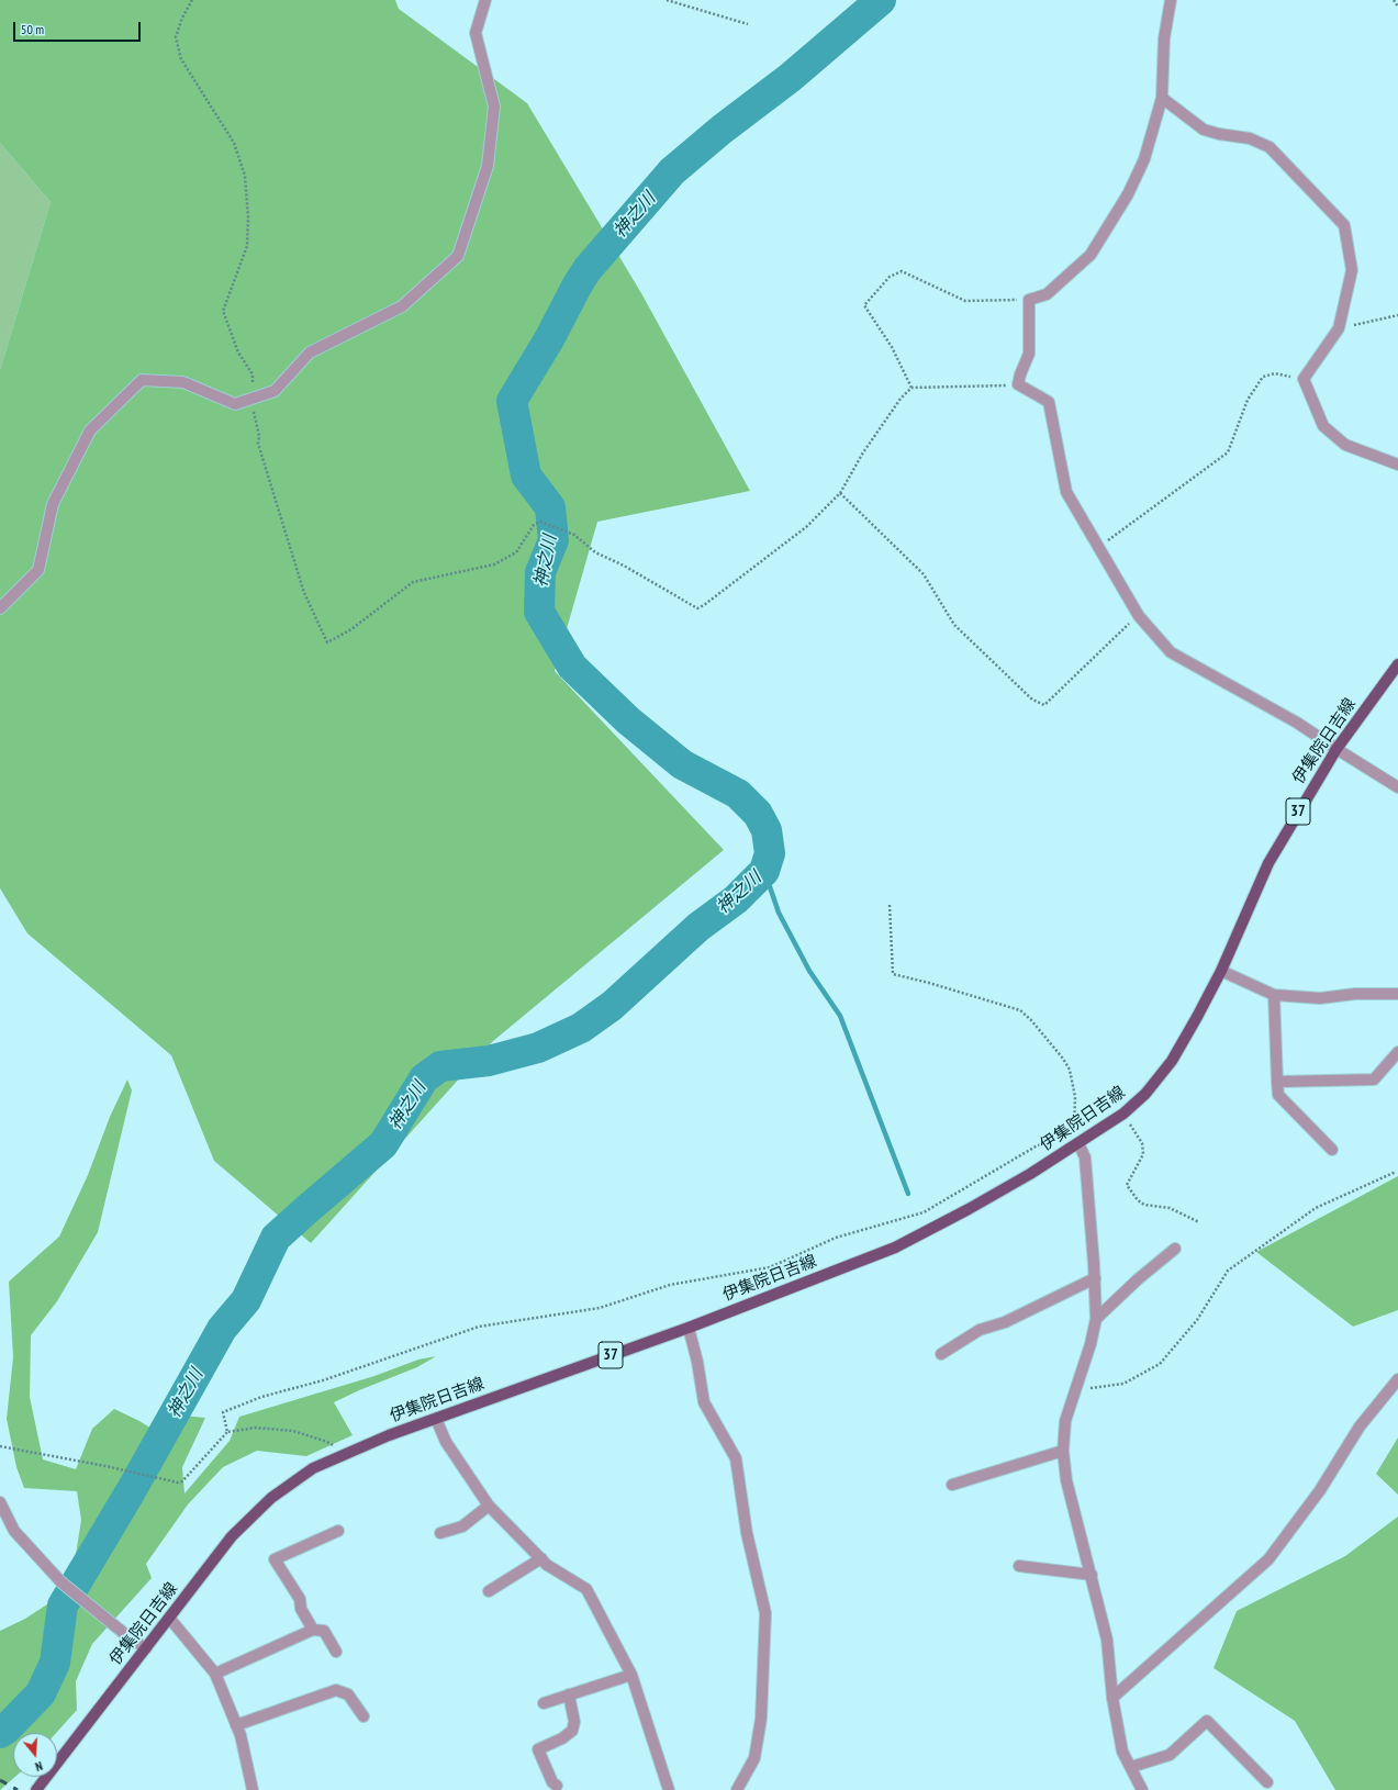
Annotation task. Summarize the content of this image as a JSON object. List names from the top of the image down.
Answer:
{
  "streets": {
    "main road": ["伊集院日吉線", "37"]
  },
  "water": ["神之川"],
  "scale_bar": "50 m",
  "north": "bottom"
}
